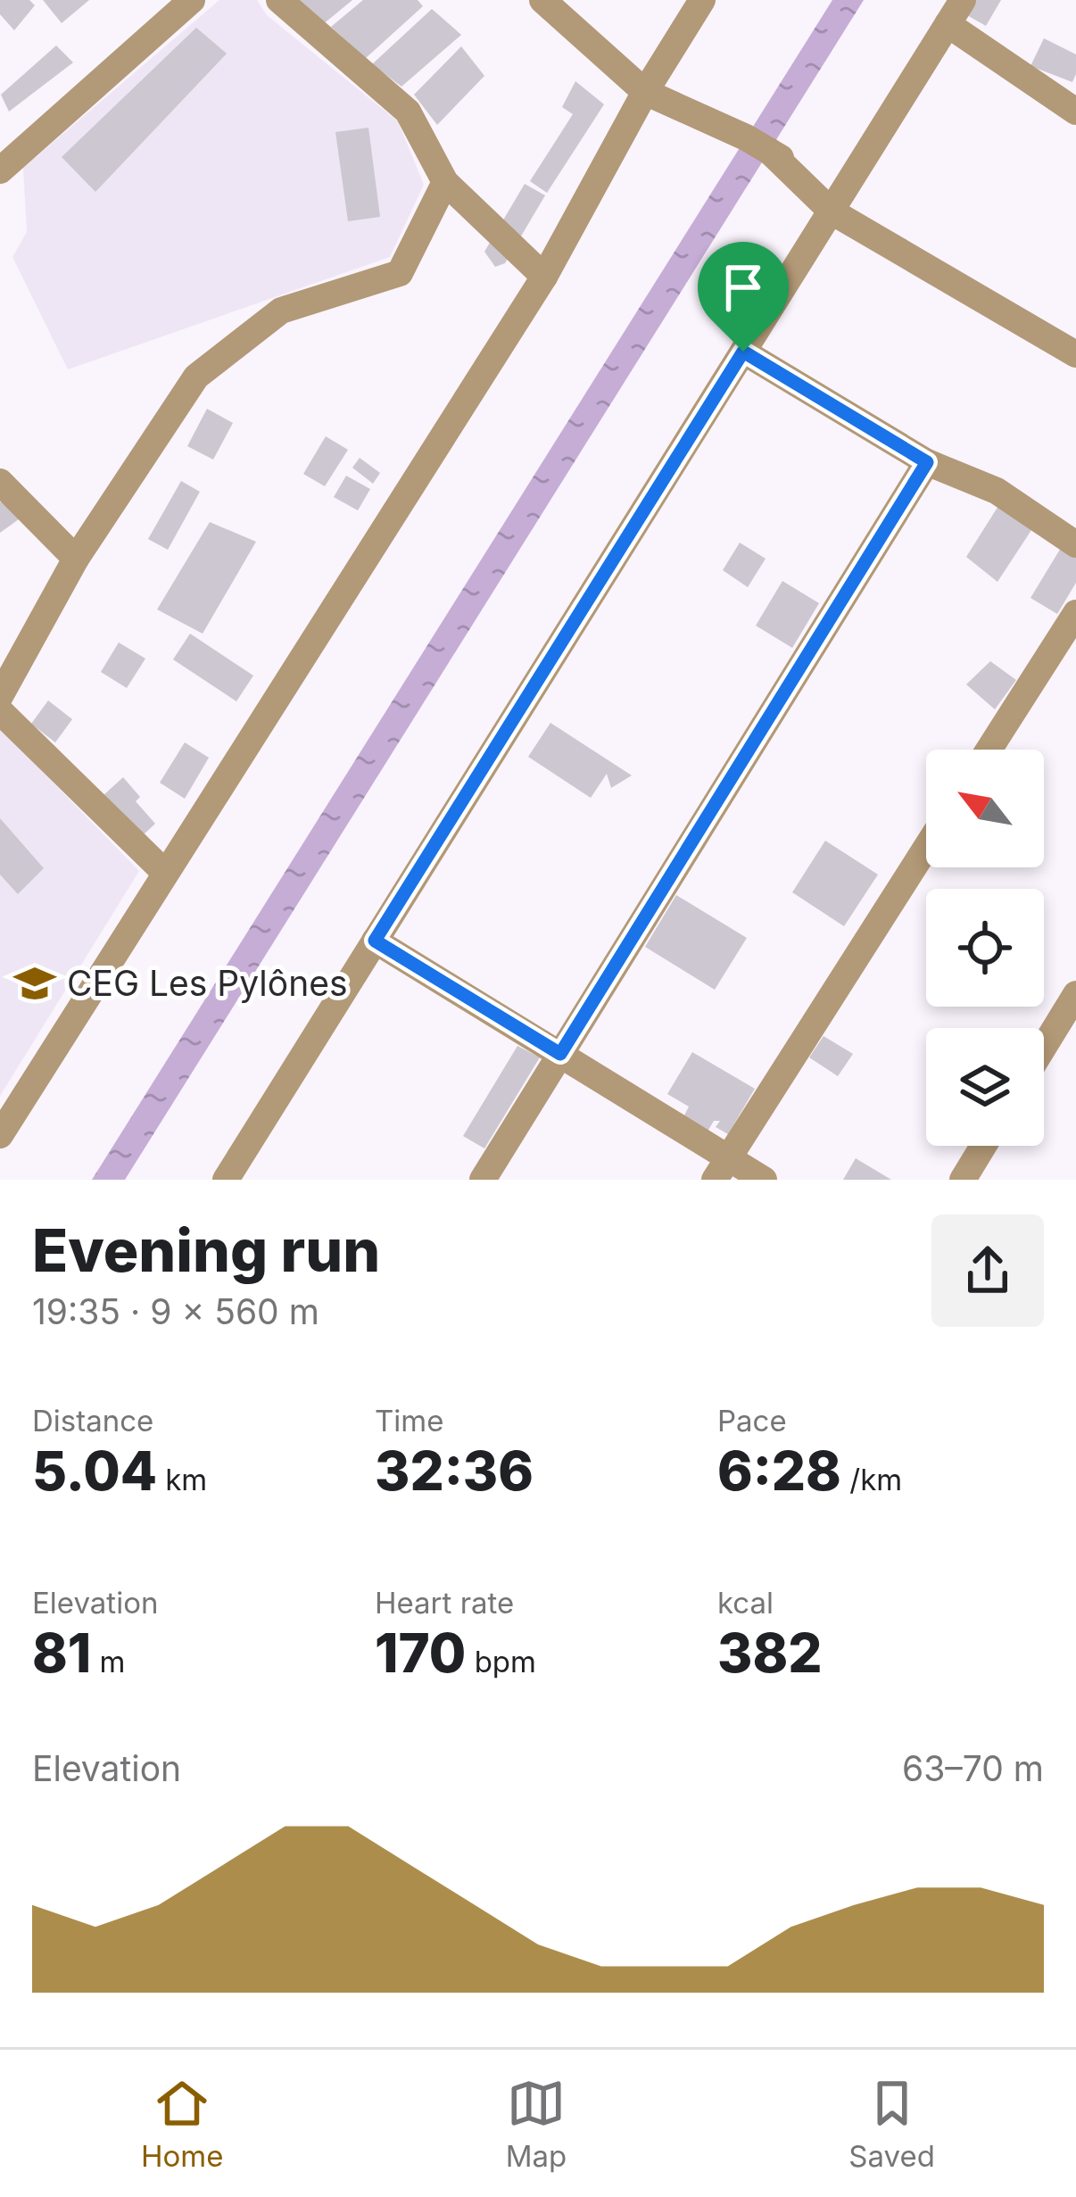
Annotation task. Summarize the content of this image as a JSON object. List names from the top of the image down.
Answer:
{
  "places": {
    "school or university": ["CEG Les Pylônes"]
  },
  "north": "top left",
  "page": {
    "heading": ["Evening run", "19:35 · 9 × 560 m"],
    "stats": [
      ["Distance", "5.04 km"],
      ["Time", "32:36"],
      ["Pace", "6:28 /km"],
      ["Elevation", "81 m"],
      ["Heart rate", "170 bpm"],
      ["kcal", "382"]
    ],
    "chart": ["Elevation", "63–70 m"],
    "tabs": ["Home", "Map", "Saved"]
  }
}
